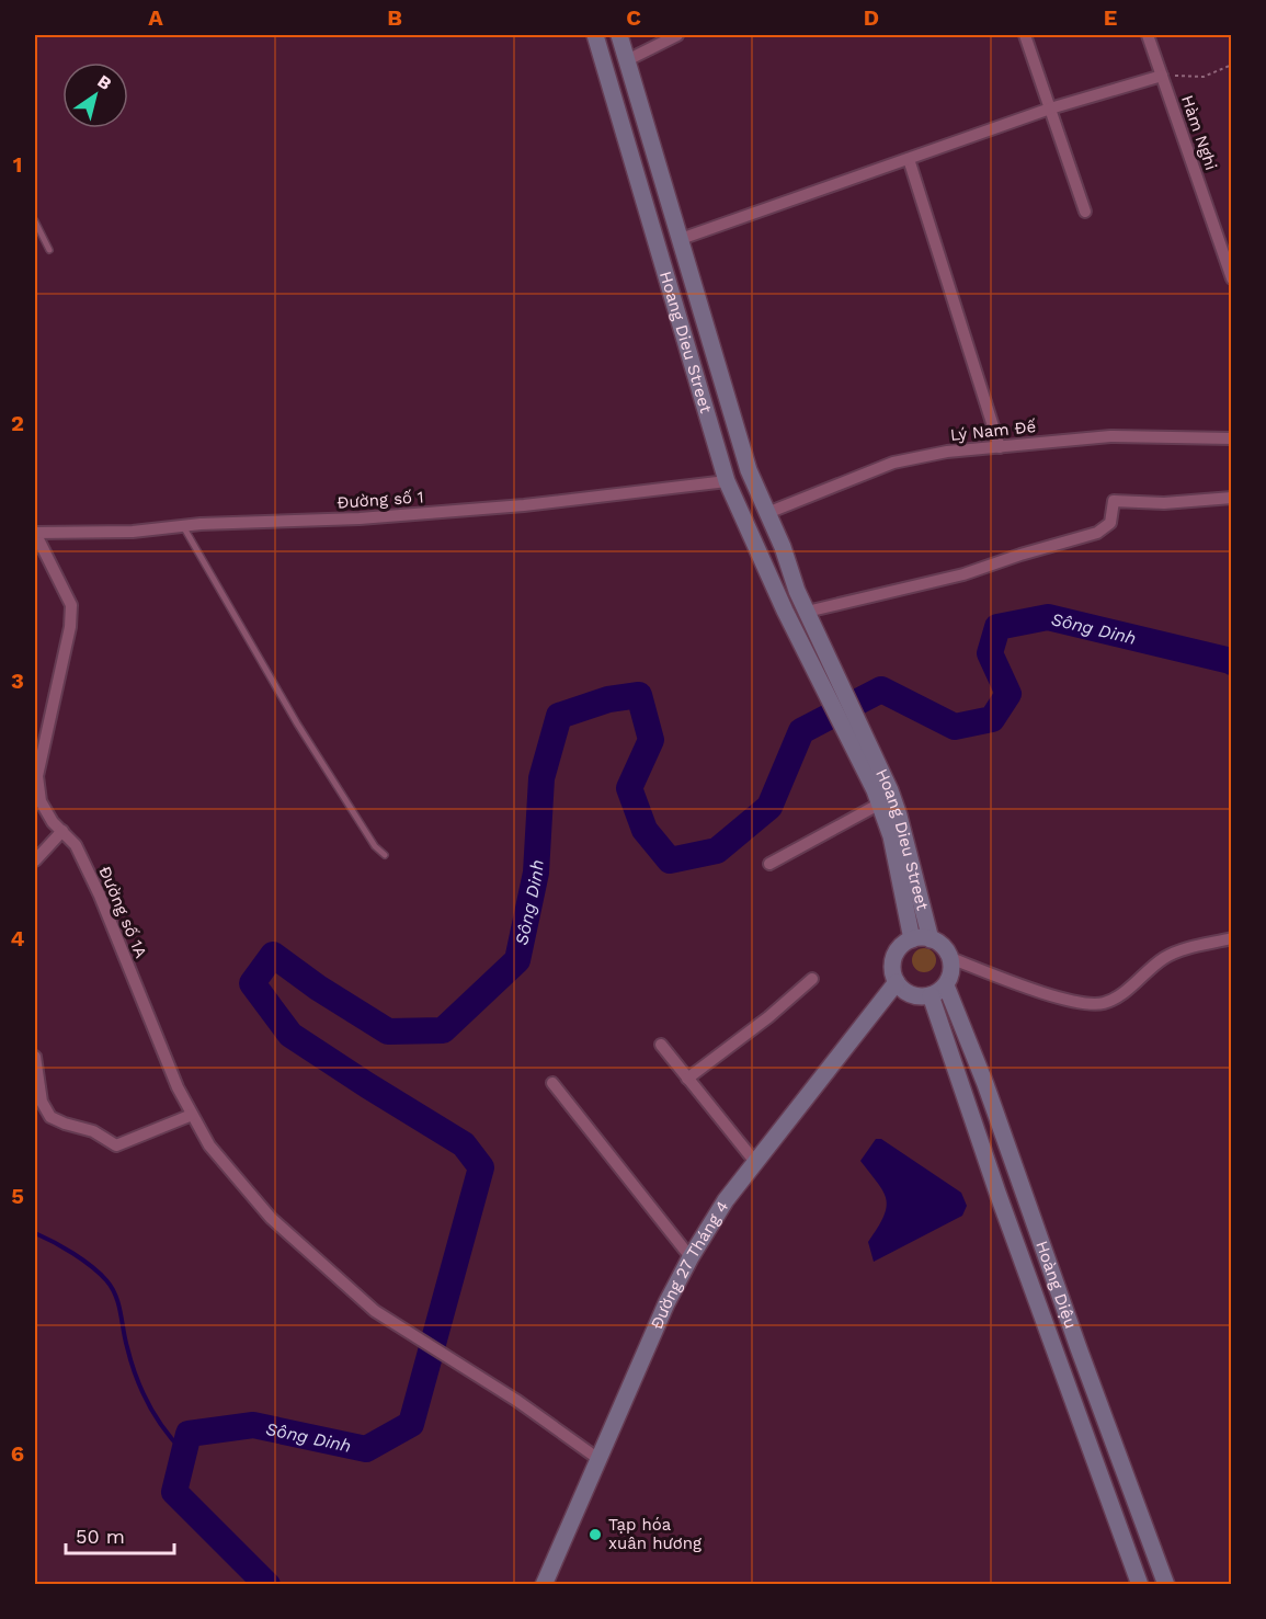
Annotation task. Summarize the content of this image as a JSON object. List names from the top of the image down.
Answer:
{
  "streets": {
    "main road": ["Hoang Dieu Street", "Đường 27 Tháng 4", "Hoàng Diệu"],
    "street": [
      "Hàm Nghi",
      "Lý Nam Đế",
      "Đường số 1",
      "Đường số 1A"
    ]
  },
  "crossings": [
    ["Hoang Dieu Street", "Lý Nam Đế"],
    ["Hoang Dieu Street", "Đường số 1"],
    ["Hoang Dieu Street", "Đường 27 Tháng 4"],
    ["Hoang Dieu Street", "Hoàng Diệu"],
    ["Đường số 1", "Đường số 1A"],
    ["Đường số 1A", "Đường 27 Tháng 4"],
    ["Đường 27 Tháng 4", "Hoàng Diệu"]
  ],
  "water": ["Sông Dinh"],
  "places": ["Tạp hóa xuân hương"],
  "scale_bar": "50 m",
  "north": "top right",
  "grid": {
    "columns": [
      "A",
      "B",
      "C",
      "D",
      "E"
    ],
    "rows": [
      "1",
      "2",
      "3",
      "4",
      "5",
      "6"
    ]
  }
}
